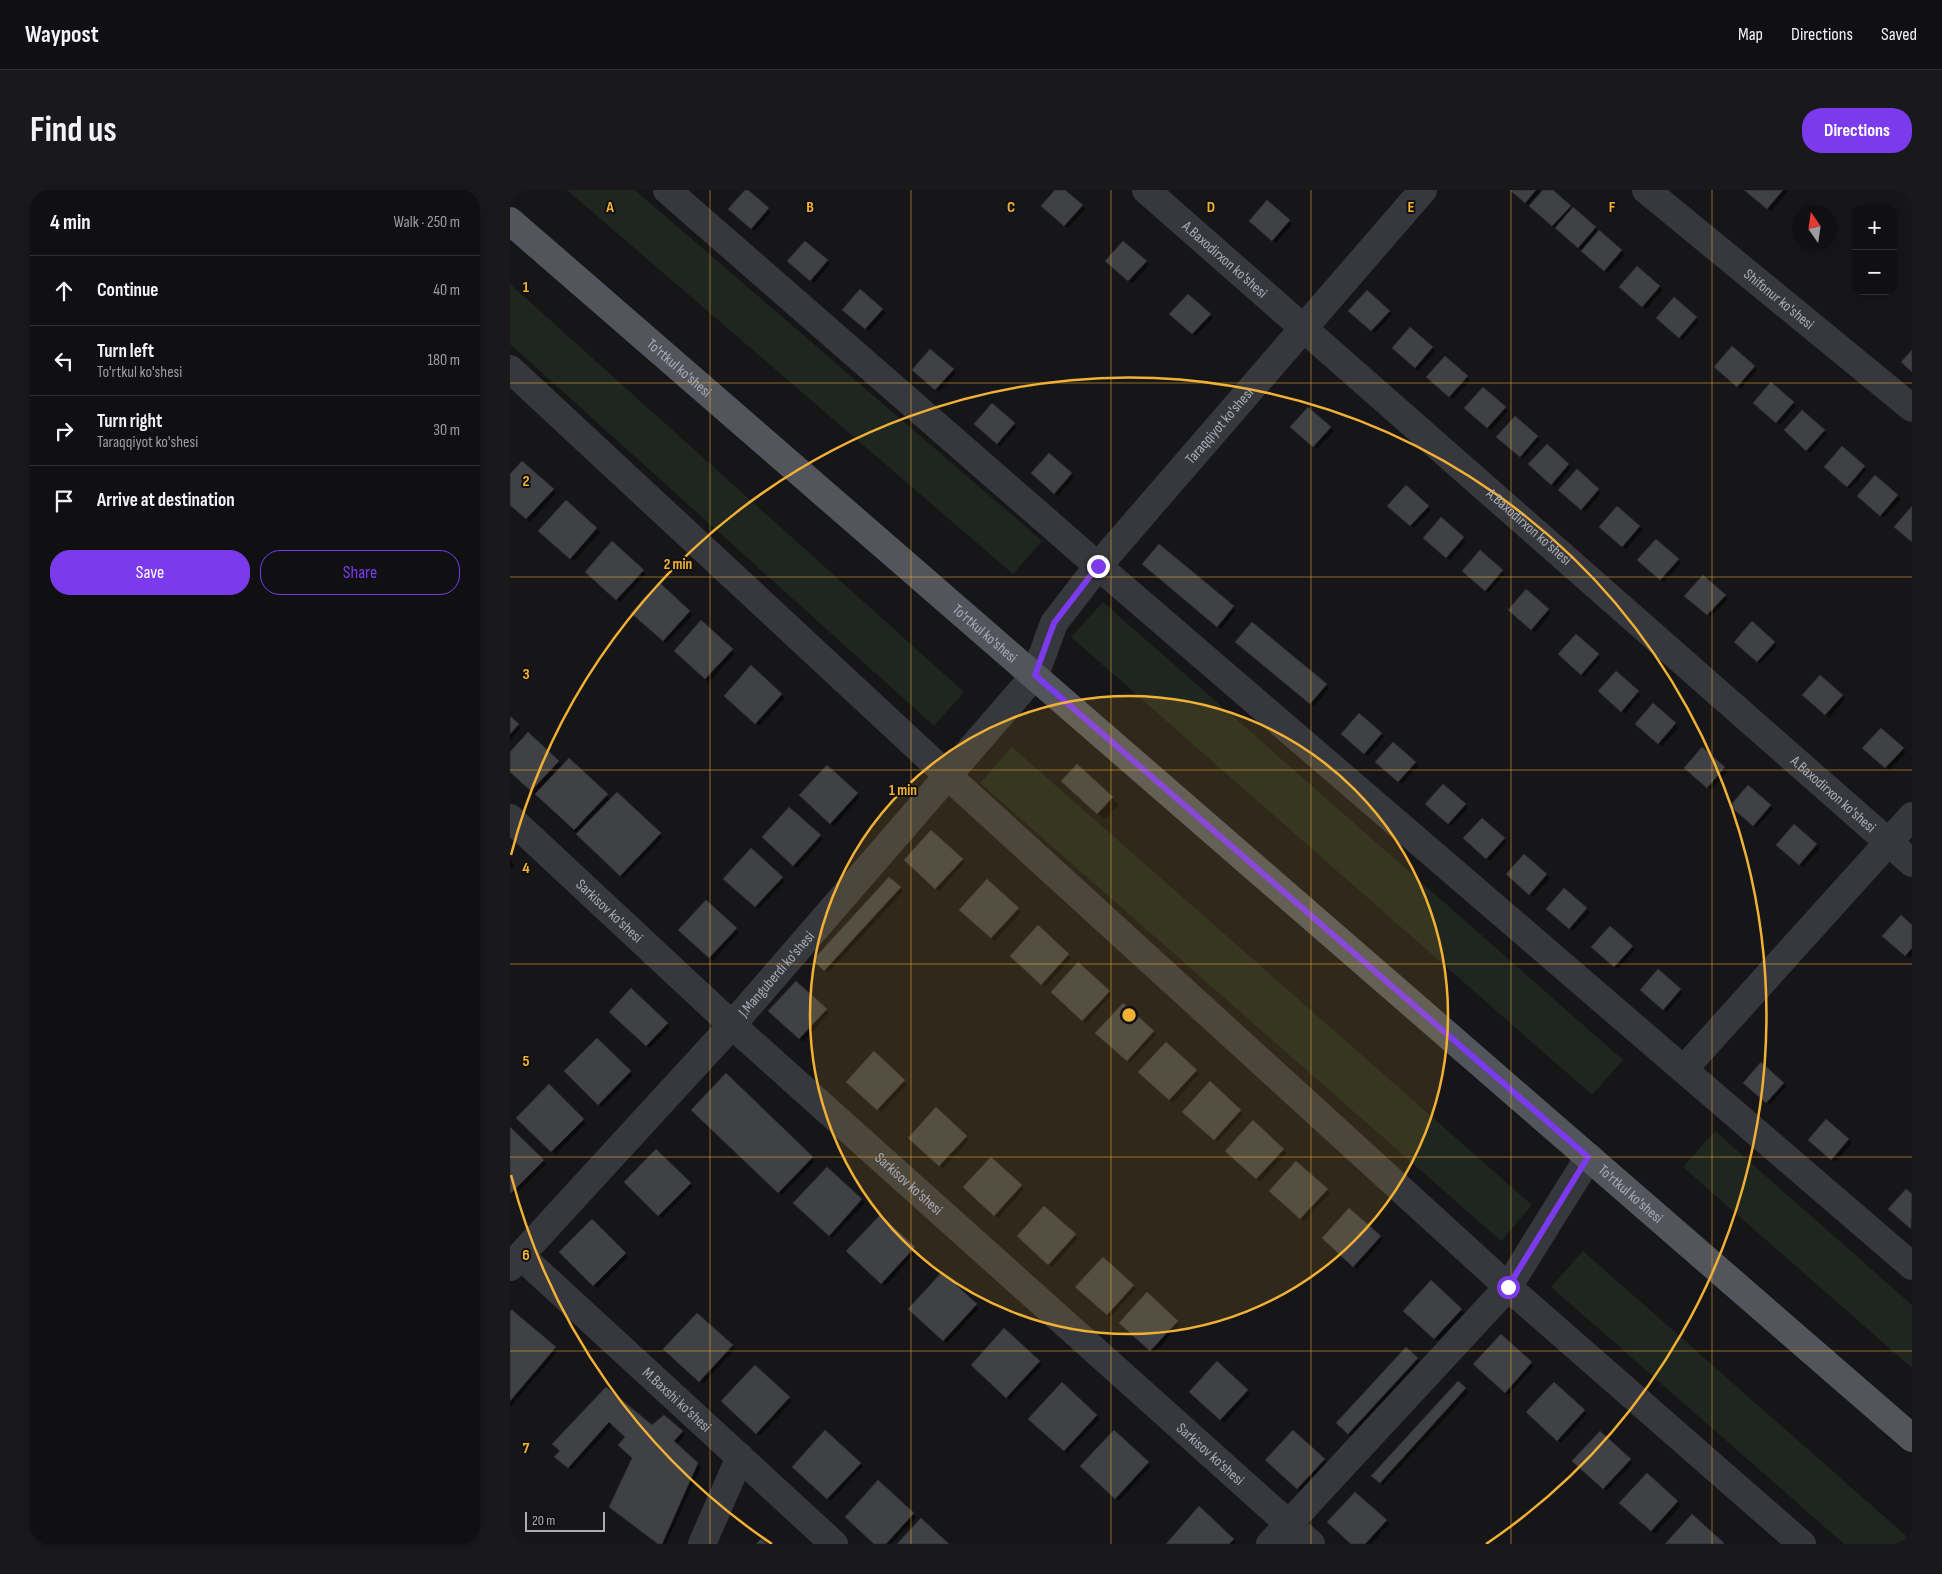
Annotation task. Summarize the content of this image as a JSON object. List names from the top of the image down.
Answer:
{
  "streets": {
    "main road": ["To'rtkul ko'shesi"],
    "street": [
      "A.Baxodirxon ko'shesi",
      "Shifonur ko'shesi",
      "Taraqqiyot ko'shesi",
      "Sarkisov ko'shesi",
      "J.Manguberdi ko'shesi",
      "M.Baxshi ko'shesi"
    ]
  },
  "crossings": [
    ["A.Baxodirxon ko'shesi", "Taraqqiyot ko'shesi"],
    ["To'rtkul ko'shesi", "Taraqqiyot ko'shesi"],
    ["To'rtkul ko'shesi", "J.Manguberdi ko'shesi"],
    ["Taraqqiyot ko'shesi", "J.Manguberdi ko'shesi"],
    ["Sarkisov ko'shesi", "J.Manguberdi ko'shesi"],
    ["J.Manguberdi ko'shesi", "M.Baxshi ko'shesi"]
  ],
  "scale_bar": "20 m",
  "north": "top",
  "page": {
    "header": "Waypost",
    "nav": ["Map", "Directions", "Saved"],
    "buttons": [
      "Directions",
      ["Save", "Share"]
    ],
    "title": "Find us",
    "heading": ["4 min", "Walk · 250 m"],
    "map_buttons": ["+", "−"],
    "list": [
      ["Continue", "40 m"],
      ["Turn left", "To'rtkul ko'shesi", "180 m"],
      ["Turn right", "Taraqqiyot ko'shesi", "30 m"],
      "Arrive at destination"
    ],
    "scale": "20 m"
  },
  "grid": {
    "columns": [
      "A",
      "B",
      "C",
      "D",
      "E",
      "F"
    ],
    "rows": [
      "1",
      "2",
      "3",
      "4",
      "5",
      "6",
      "7"
    ]
  },
  "rings": ["2 min", "1 min"]
}
